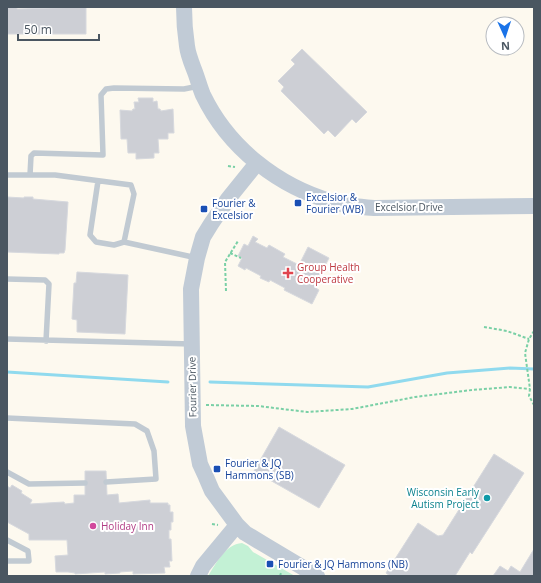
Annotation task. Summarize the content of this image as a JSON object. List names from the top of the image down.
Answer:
{
  "streets": {
    "street": ["Excelsior Drive", "Fourier Drive"]
  },
  "crossings": [
    ["Excelsior Drive", "Fourier Drive"]
  ],
  "places": {
    "transit": [
      "Excelsior & Fourier (WB)",
      "Fourier & Excelsior",
      "Fourier & JQ Hammons (SB)",
      "Fourier & JQ Hammons (NB)"
    ],
    "health": ["Group Health Cooperative"],
    "other": ["Wisconsin Early Autism Project", "Holiday Inn"]
  },
  "scale_bar": "50 m",
  "north": "bottom"
}
